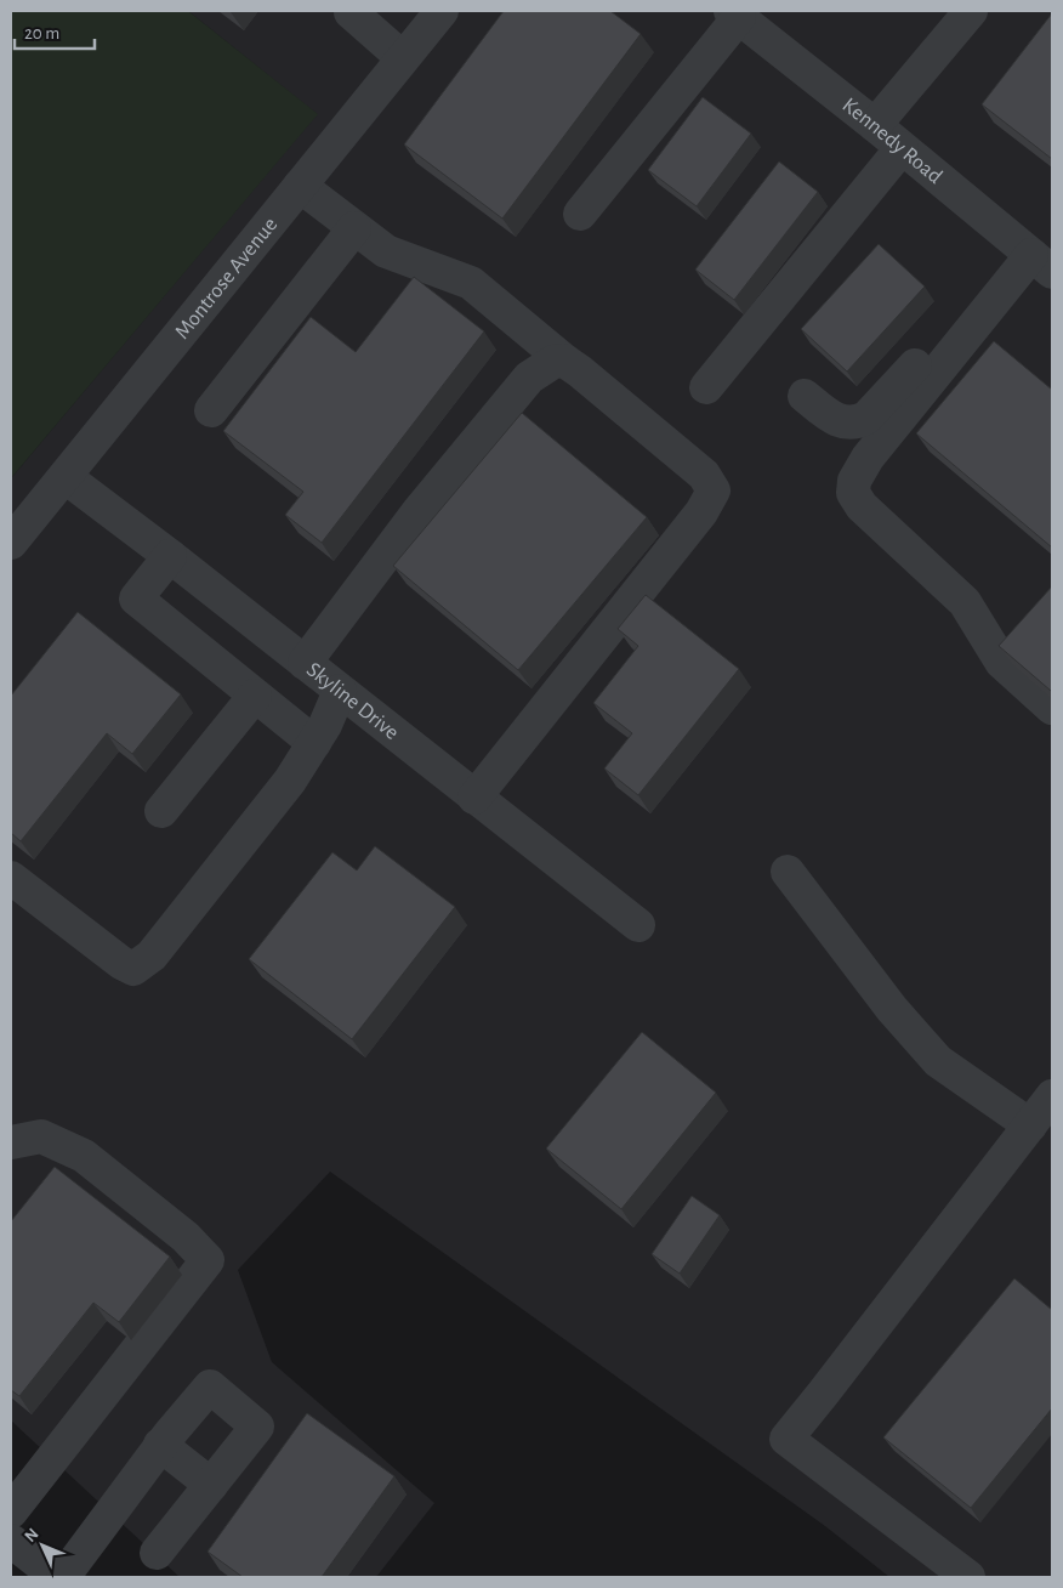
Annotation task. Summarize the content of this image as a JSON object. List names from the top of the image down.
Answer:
{
  "streets": {
    "street": ["Kennedy Road", "Montrose Avenue", "Skyline Drive"]
  },
  "crossings": [
    ["Montrose Avenue", "Skyline Drive"]
  ],
  "scale_bar": "20 m",
  "north": "top left"
}
